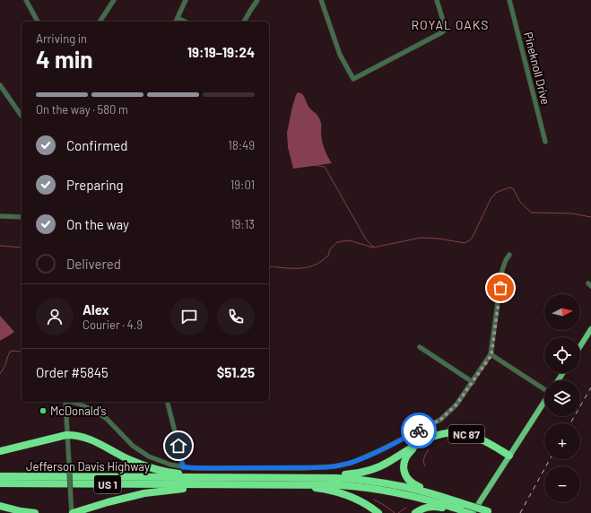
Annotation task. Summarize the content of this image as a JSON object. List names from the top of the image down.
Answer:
{
  "streets": {
    "highway": ["NC 87", "Jefferson Davis Highway", "US 1"],
    "street": ["Pineknoll Drive"]
  },
  "crossings": [
    ["NC 87", "Jefferson Davis Highway"]
  ],
  "districts": ["ROYAL OAKS"],
  "places": ["McDonald's"],
  "north": "right",
  "page": {
    "heading": ["4 min", "Arriving in", "19:19–19:24"],
    "panel": [
      "Alex",
      "Courier · 4.9",
      "Order #5845",
      "$51.25"
    ],
    "bar": "On the way · 580 m",
    "list": [
      ["Confirmed", "18:49"],
      ["Preparing", "19:01"],
      ["On the way", "19:13"],
      "Delivered"
    ],
    "map_buttons": ["+", "−"]
  }
}
